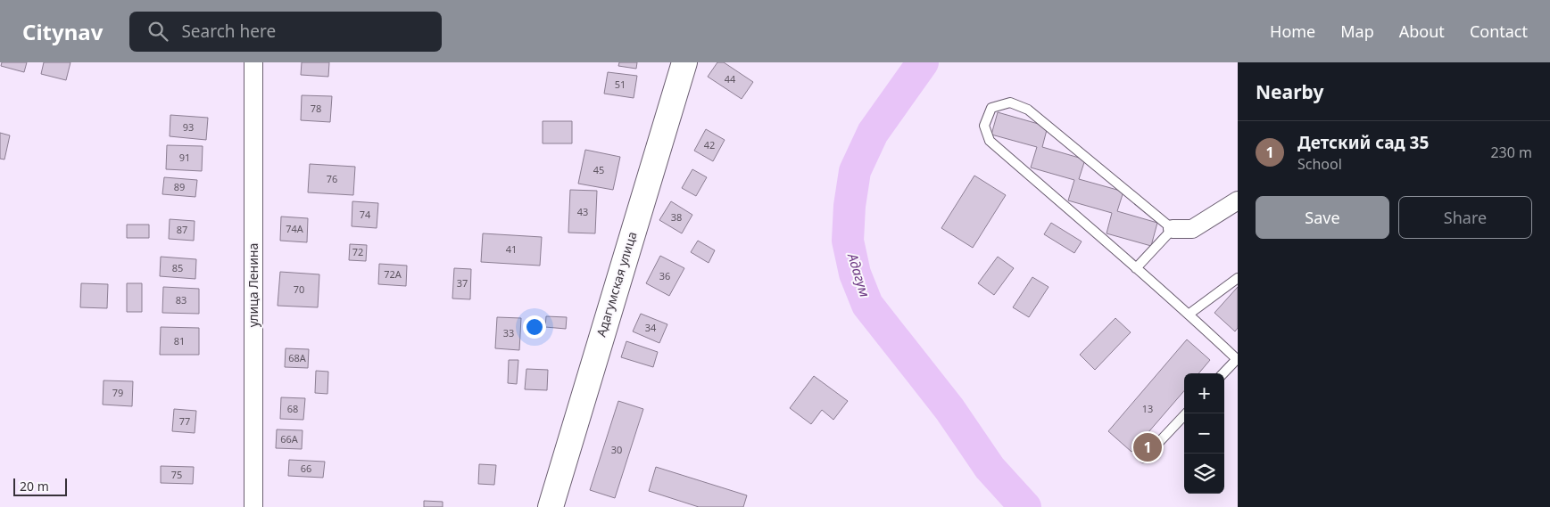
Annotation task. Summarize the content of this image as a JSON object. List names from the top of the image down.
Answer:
{
  "streets": {
    "main road": ["Адагумская улица"],
    "street": ["улица Ленина"]
  },
  "water": ["Адагум"],
  "house_numbers": [
    "44",
    "51",
    "78",
    "93",
    "42",
    "91",
    "45",
    "76",
    "89",
    "43",
    "74",
    "38",
    "74А",
    "87",
    "41",
    "72",
    "85",
    "72А",
    "36",
    "37",
    "70",
    "83",
    "34",
    "33",
    "81",
    "68А",
    "79",
    "68",
    "13",
    "77",
    "66А",
    "30",
    "66",
    "75"
  ],
  "scale_bar": "20 m",
  "page": {
    "header": "Citynav",
    "search": "Search here",
    "nav": [
      "Home",
      "Map",
      "About",
      "Contact"
    ],
    "heading": "Nearby",
    "list": [
      {
        "mark": "1",
        "name": "Детский сад 35",
        "note": "School",
        "value": "230 m"
      }
    ],
    "buttons": ["Save", "Share"],
    "map_buttons": ["+", "−"],
    "pins": "1",
    "scale": "20 m"
  }
}
